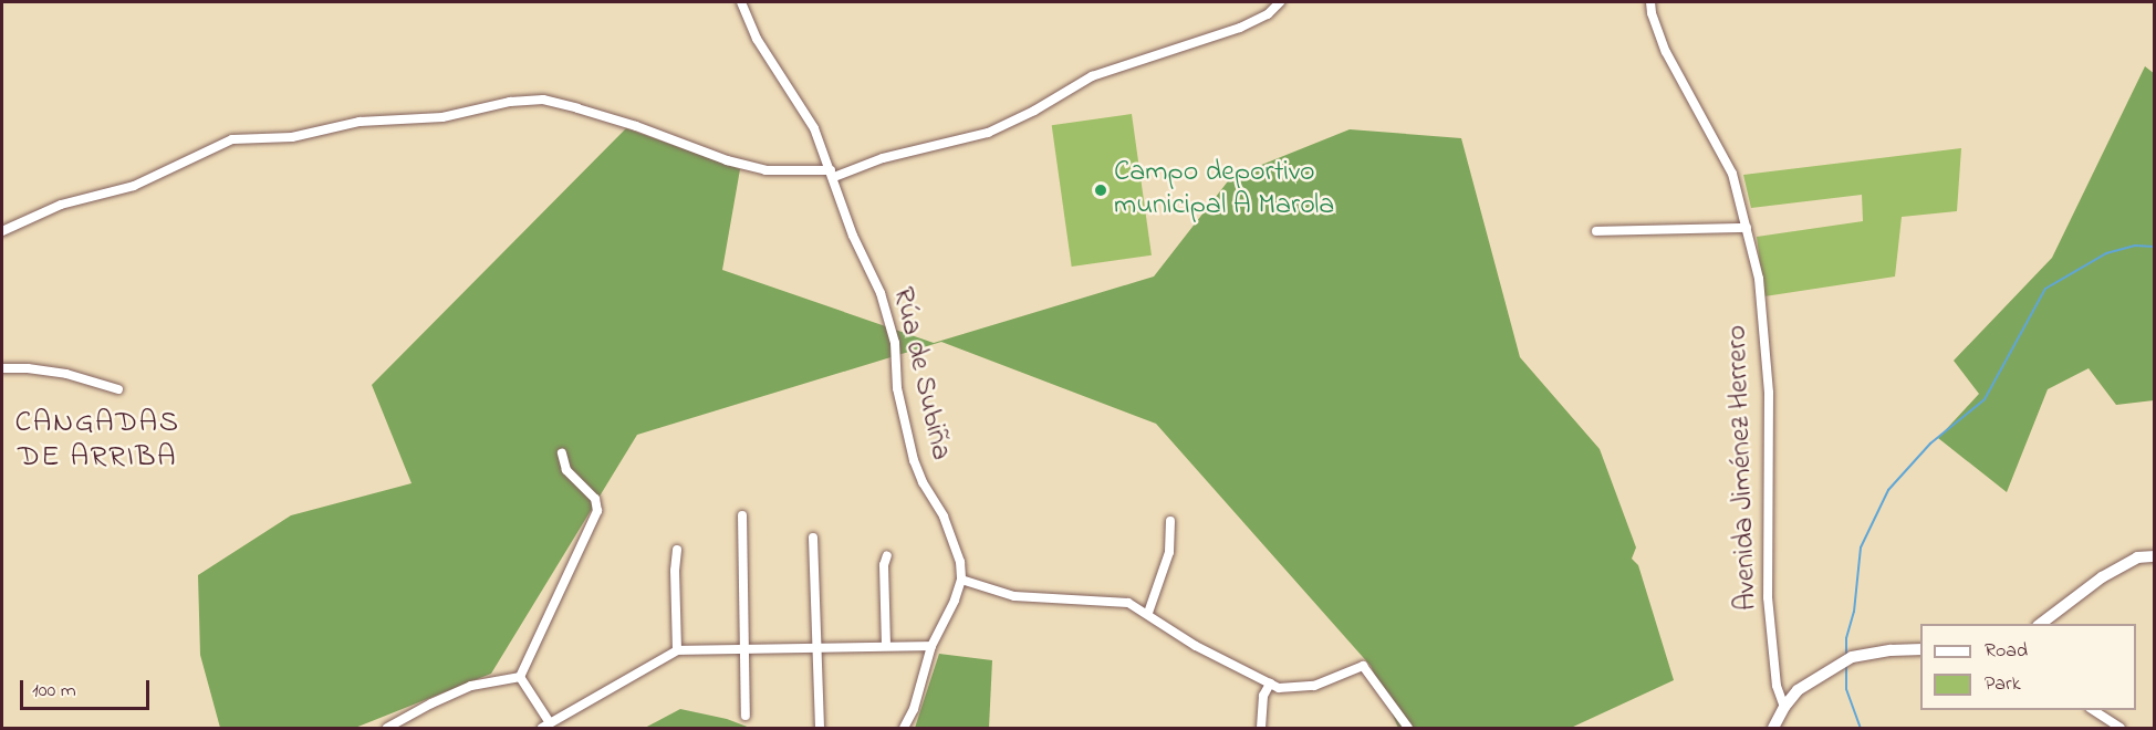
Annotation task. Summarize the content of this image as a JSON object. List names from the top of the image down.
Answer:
{
  "streets": {
    "street": ["Rúa de Subiña", "Avenida Jiménez Herrero"]
  },
  "districts": ["CANGADAS DE ARRIBA"],
  "places": ["Campo deportivo municipal A Marola"],
  "legend": ["Road", "Park"],
  "scale_bar": "100 m"
}
